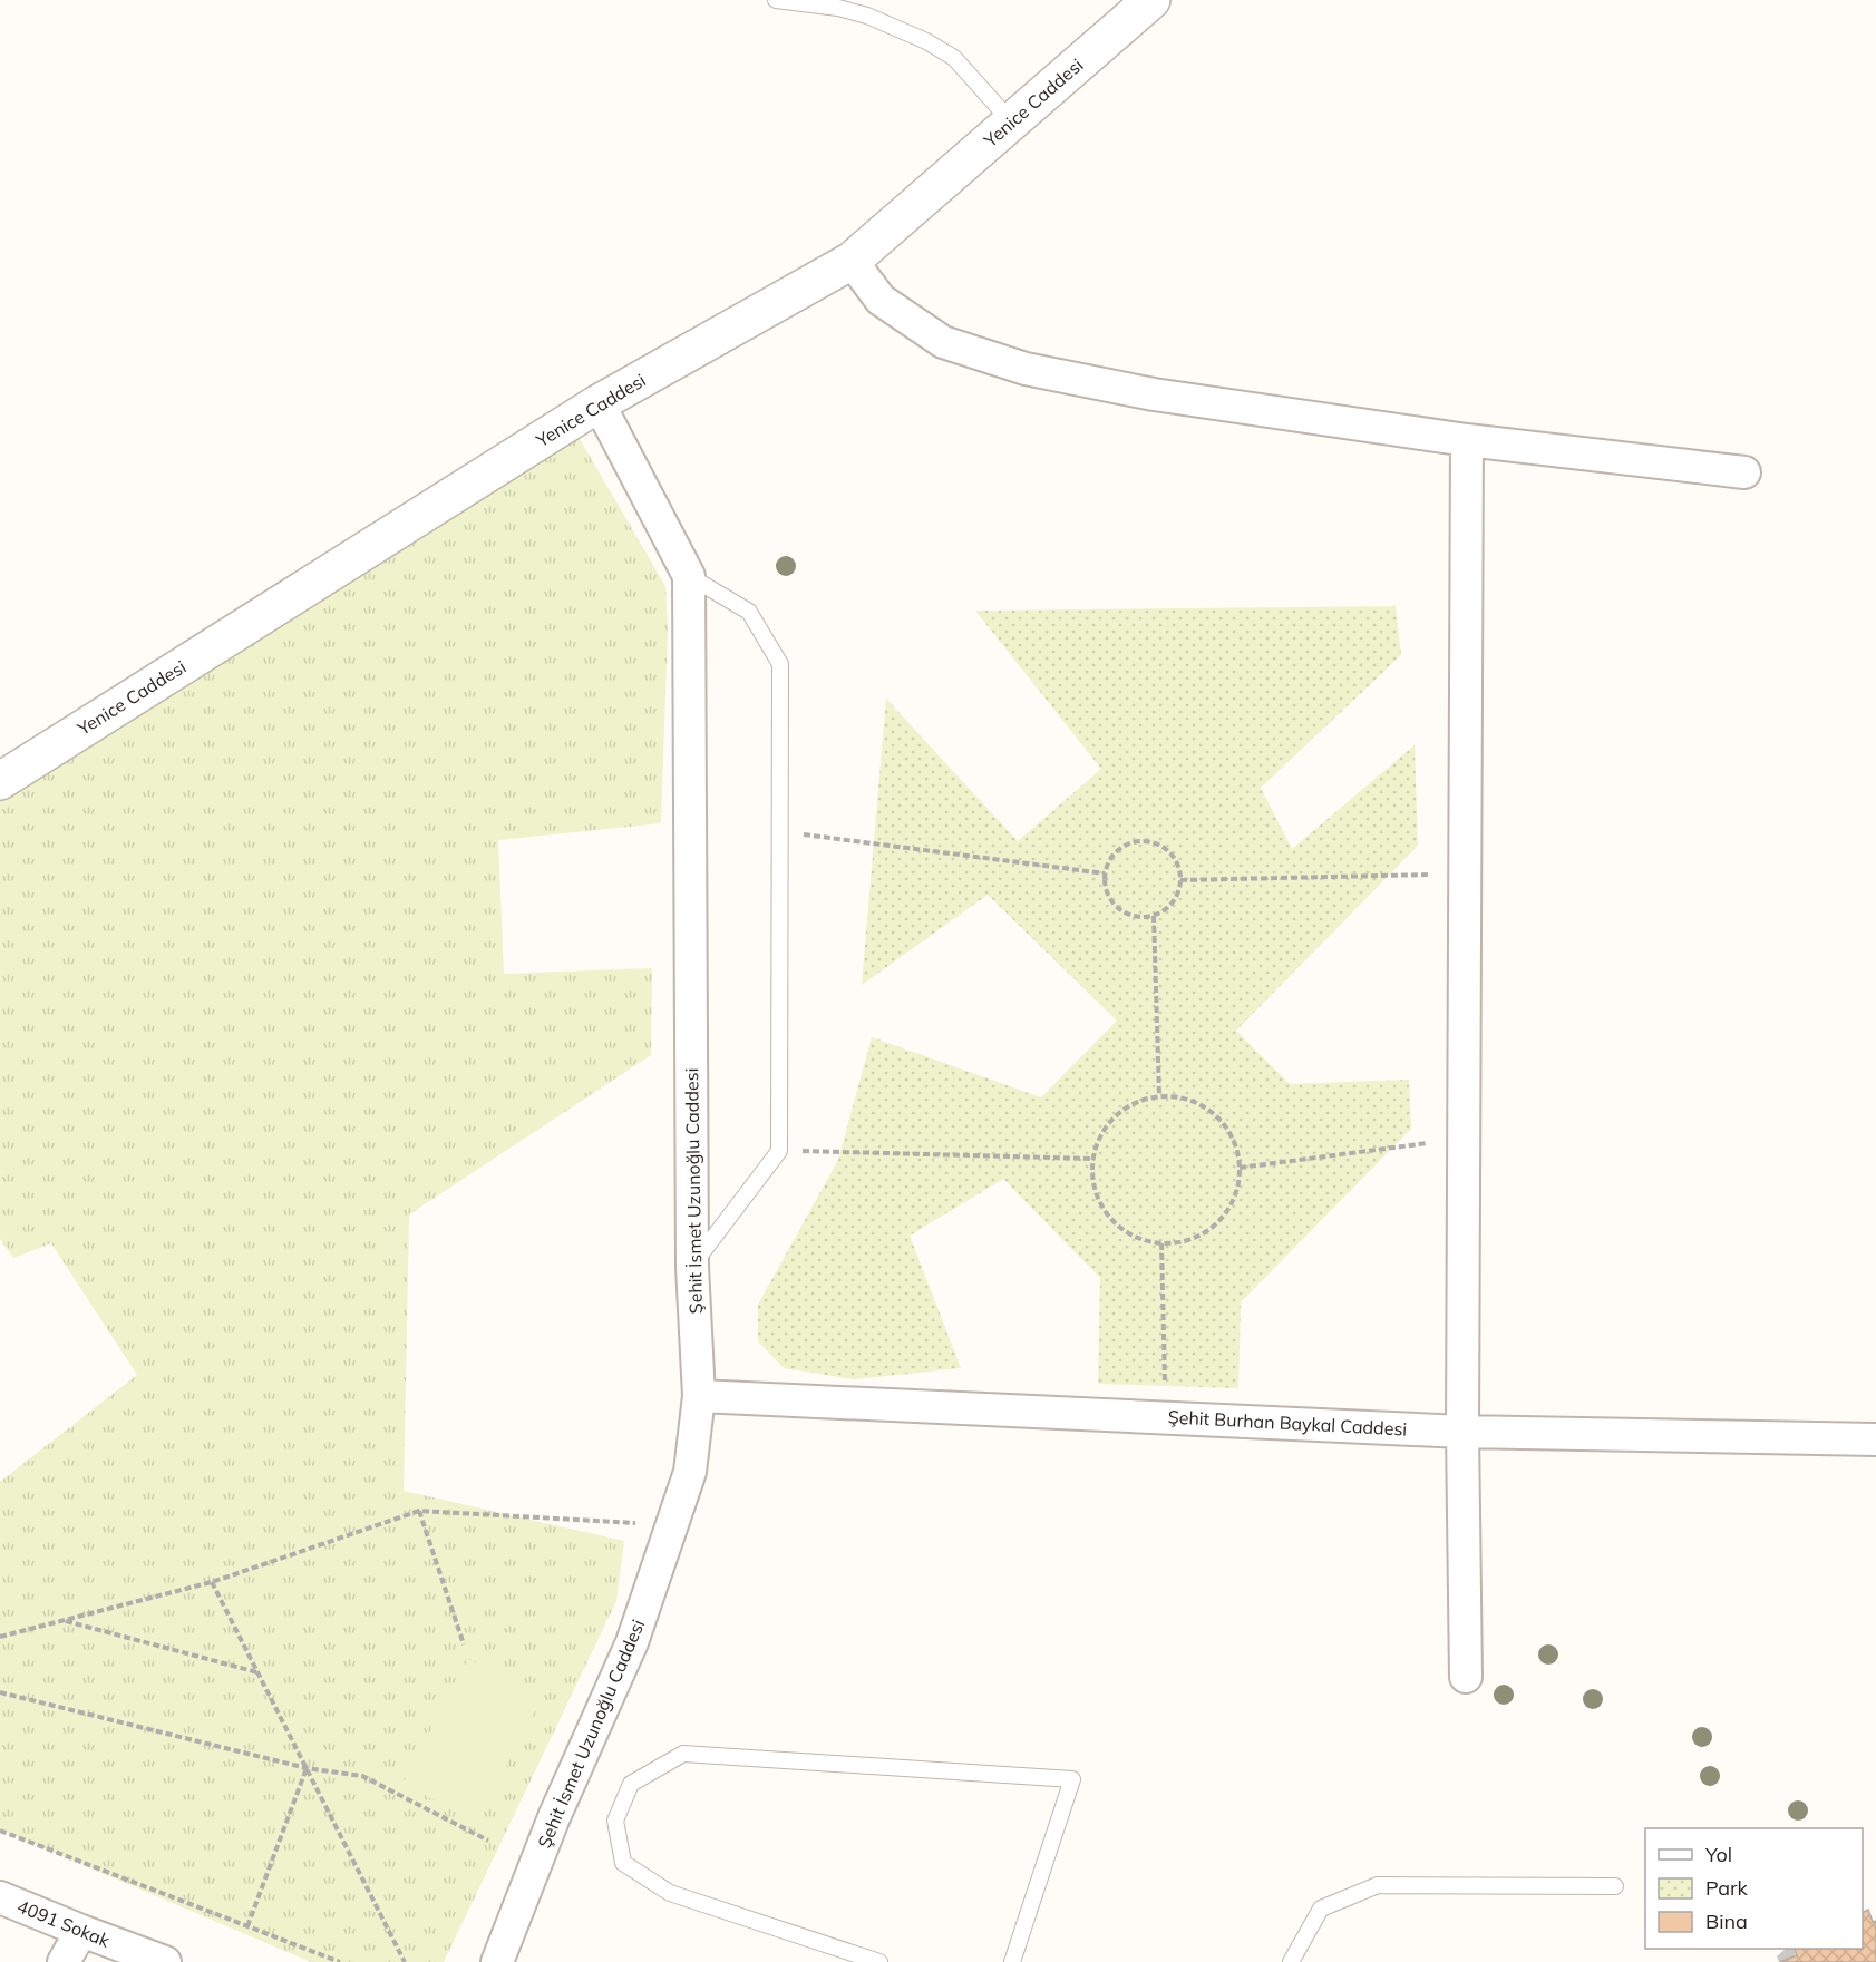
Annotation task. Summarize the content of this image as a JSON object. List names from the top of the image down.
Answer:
{
  "streets": {
    "street": [
      "Yenice Caddesi",
      "Şehit İsmet Uzunoğlu Caddesi",
      "Şehit Burhan Baykal Caddesi",
      "4091 Sokak"
    ]
  },
  "crossings": [
    ["Yenice Caddesi", "Şehit İsmet Uzunoğlu Caddesi"],
    ["Şehit İsmet Uzunoğlu Caddesi", "Şehit Burhan Baykal Caddesi"]
  ],
  "legend": ["Yol", "Park", "Bina"]
}
